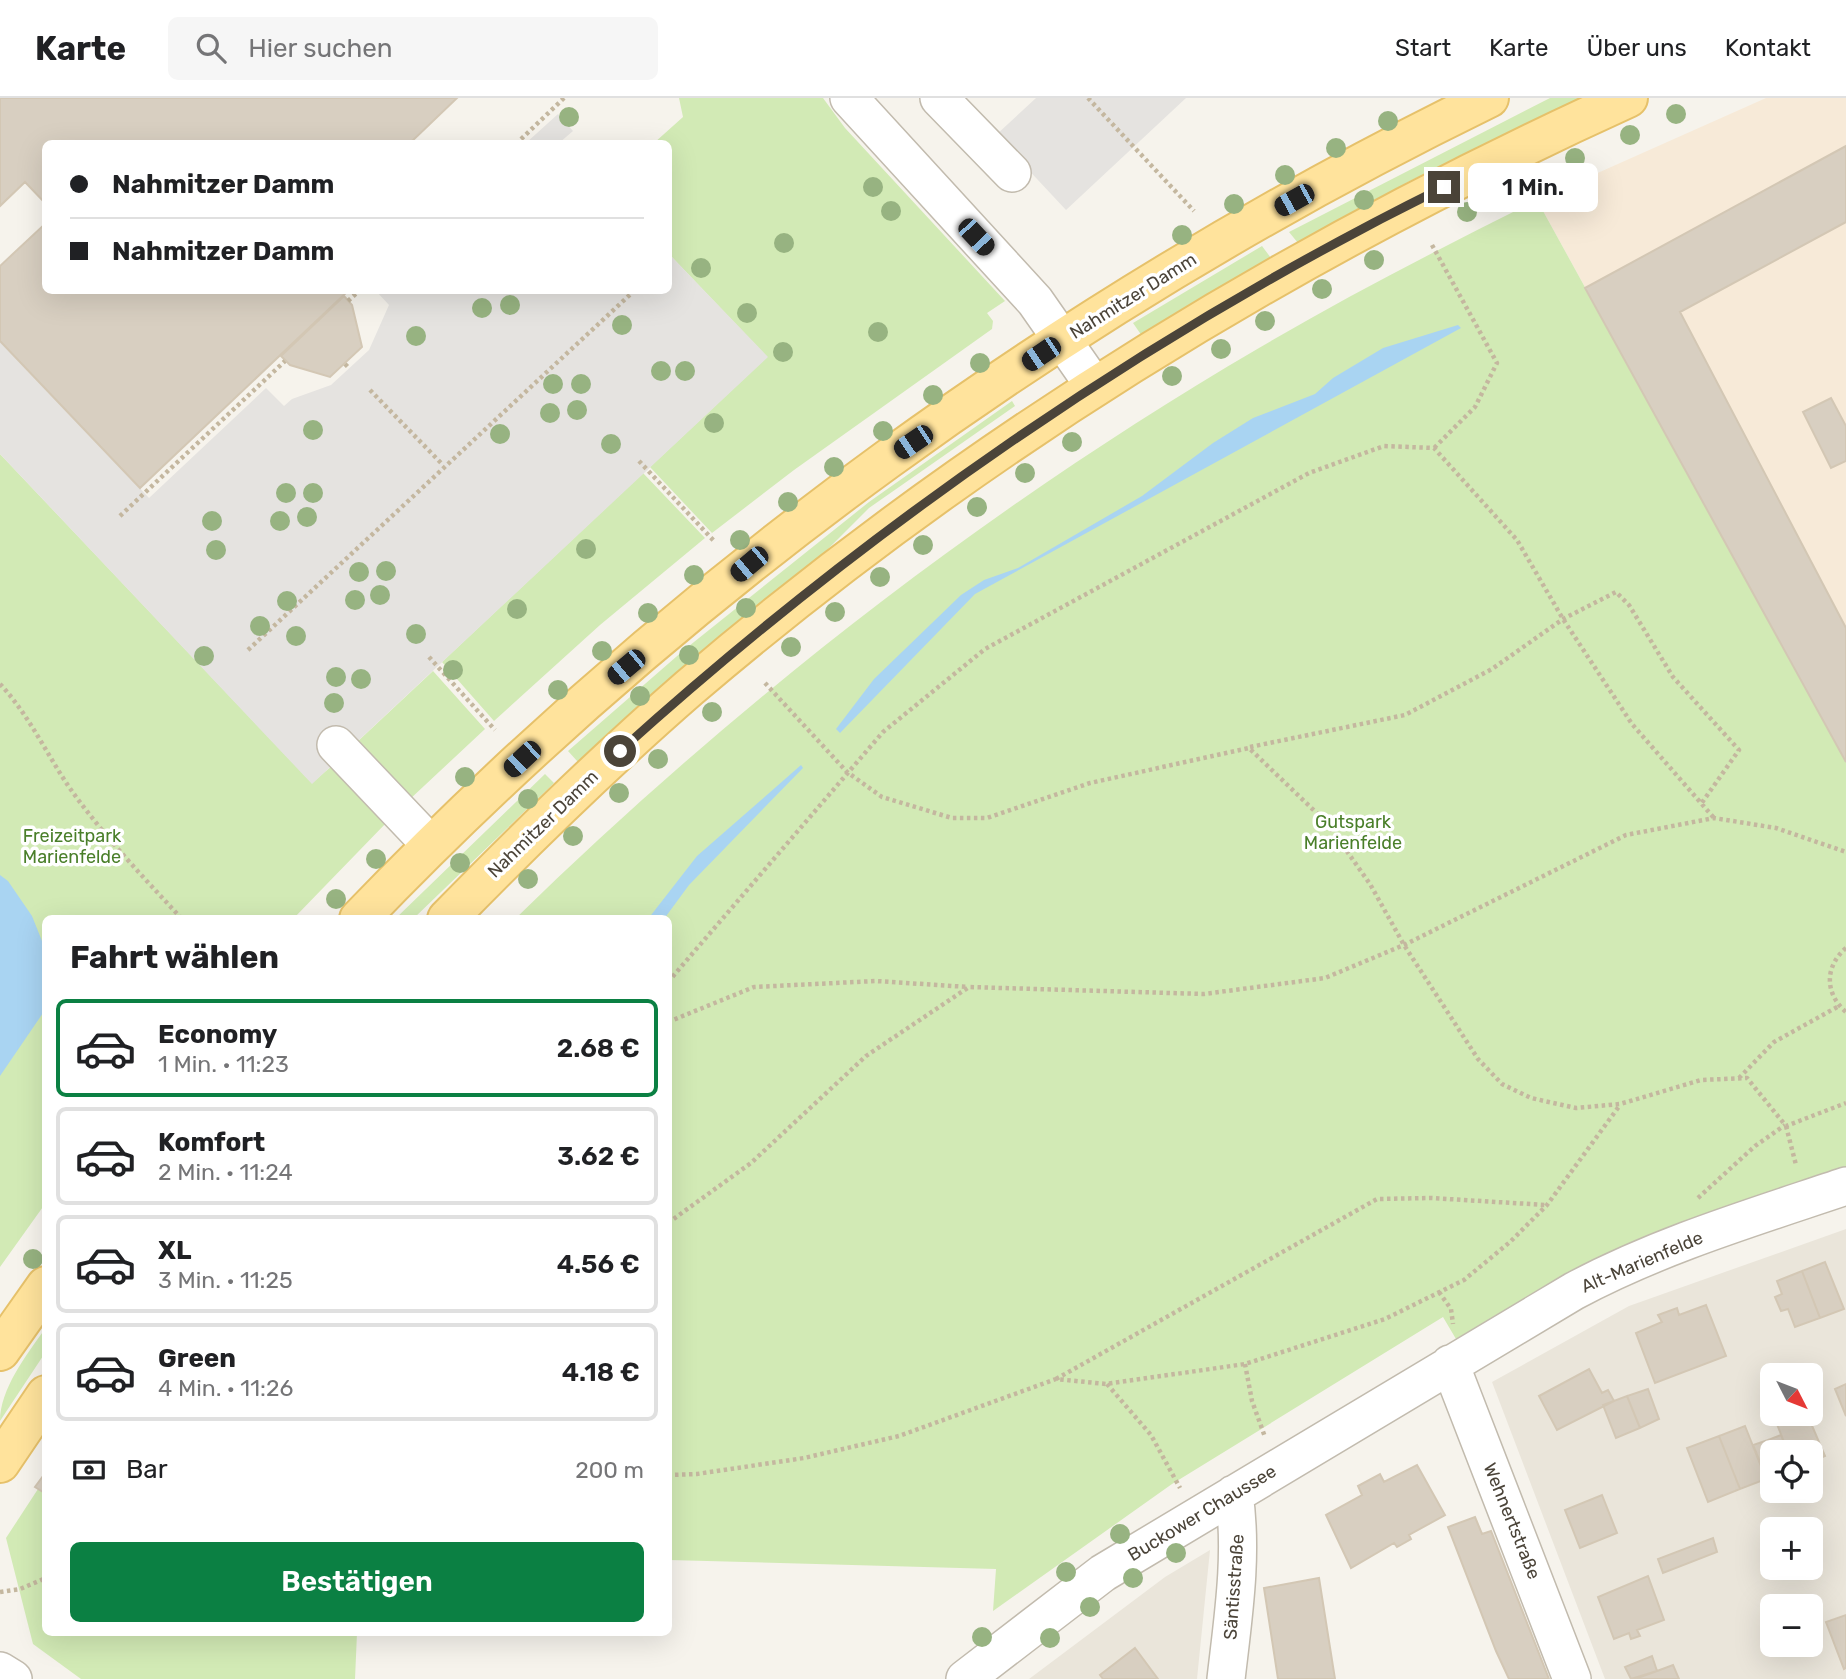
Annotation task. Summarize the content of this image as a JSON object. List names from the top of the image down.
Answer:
{
  "streets": {
    "main road": ["Nahmitzer Damm"],
    "street": [
      "Alt-Marienfelde",
      "Buckower Chaussee",
      "Wehnertstraße",
      "Säntisstraße"
    ]
  },
  "crossings": [
    ["Alt-Marienfelde", "Buckower Chaussee"],
    ["Alt-Marienfelde", "Wehnertstraße"],
    ["Buckower Chaussee", "Wehnertstraße"],
    ["Buckower Chaussee", "Säntisstraße"]
  ],
  "parks": ["Gutspark Marienfelde", "Freizeitpark Marienfelde"],
  "north": "bottom right",
  "page": {
    "header": "Karte",
    "search": "Hier suchen",
    "nav": [
      "Start",
      "Karte",
      "Über uns",
      "Kontakt"
    ],
    "banner": ["Nahmitzer Damm", "Nahmitzer Damm"],
    "bubble": "1 Min.",
    "heading": "Fahrt wählen",
    "list": [
      {
        "name": "Economy",
        "note": "1 Min. · 11:23",
        "value": "2.68 €"
      },
      {
        "name": "Komfort",
        "note": "2 Min. · 11:24",
        "value": "3.62 €"
      },
      {
        "name": "XL",
        "note": "3 Min. · 11:25",
        "value": "4.56 €"
      },
      {
        "name": "Green",
        "note": "4 Min. · 11:26",
        "value": "4.18 €"
      }
    ],
    "map_buttons": ["+", "−"],
    "pay": ["Bar", "200 m"],
    "buttons": "Bestätigen"
  }
}
